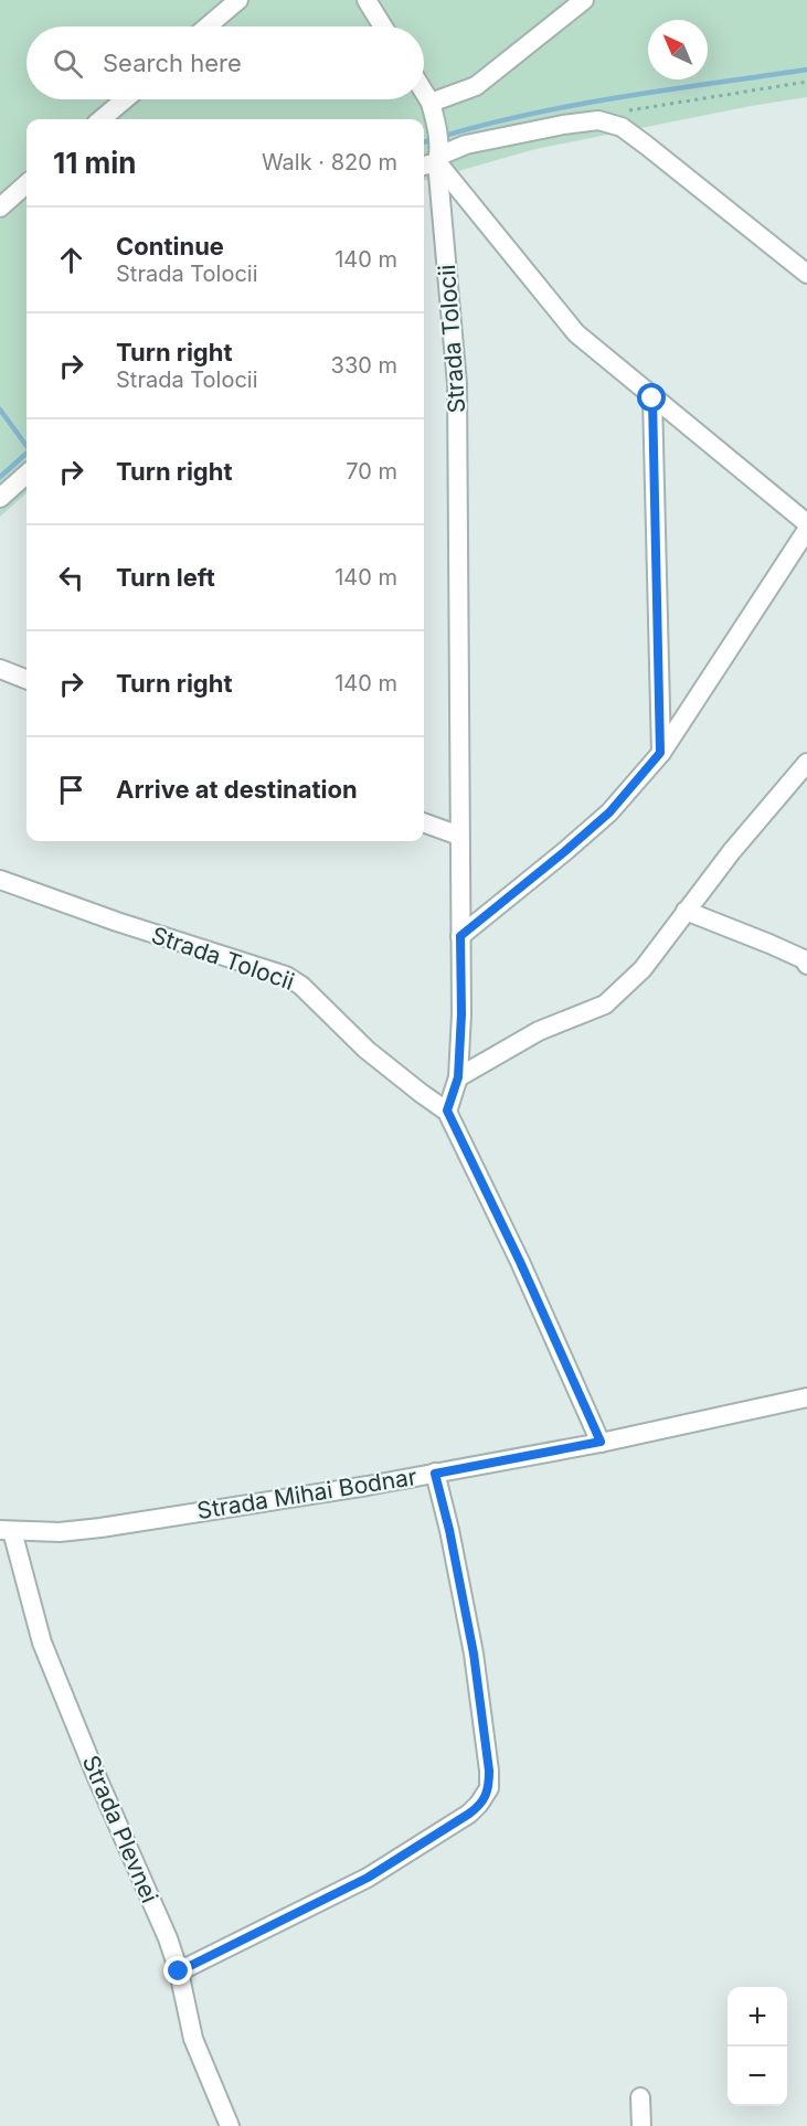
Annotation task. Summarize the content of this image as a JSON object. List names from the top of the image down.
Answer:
{
  "streets": {
    "street": ["Strada Tolocii", "Strada Mihai Bodnar", "Strada Plevnei"]
  },
  "crossings": [
    ["Strada Mihai Bodnar", "Strada Plevnei"]
  ],
  "north": "top left",
  "page": {
    "search": "Search here",
    "heading": ["11 min", "Walk · 820 m"],
    "list": [
      ["Continue", "Strada Tolocii", "140 m"],
      ["Turn right", "Strada Tolocii", "330 m"],
      ["Turn right", "70 m"],
      ["Turn left", "140 m"],
      ["Turn right", "140 m"],
      "Arrive at destination"
    ],
    "map_buttons": ["+", "−"]
  }
}
